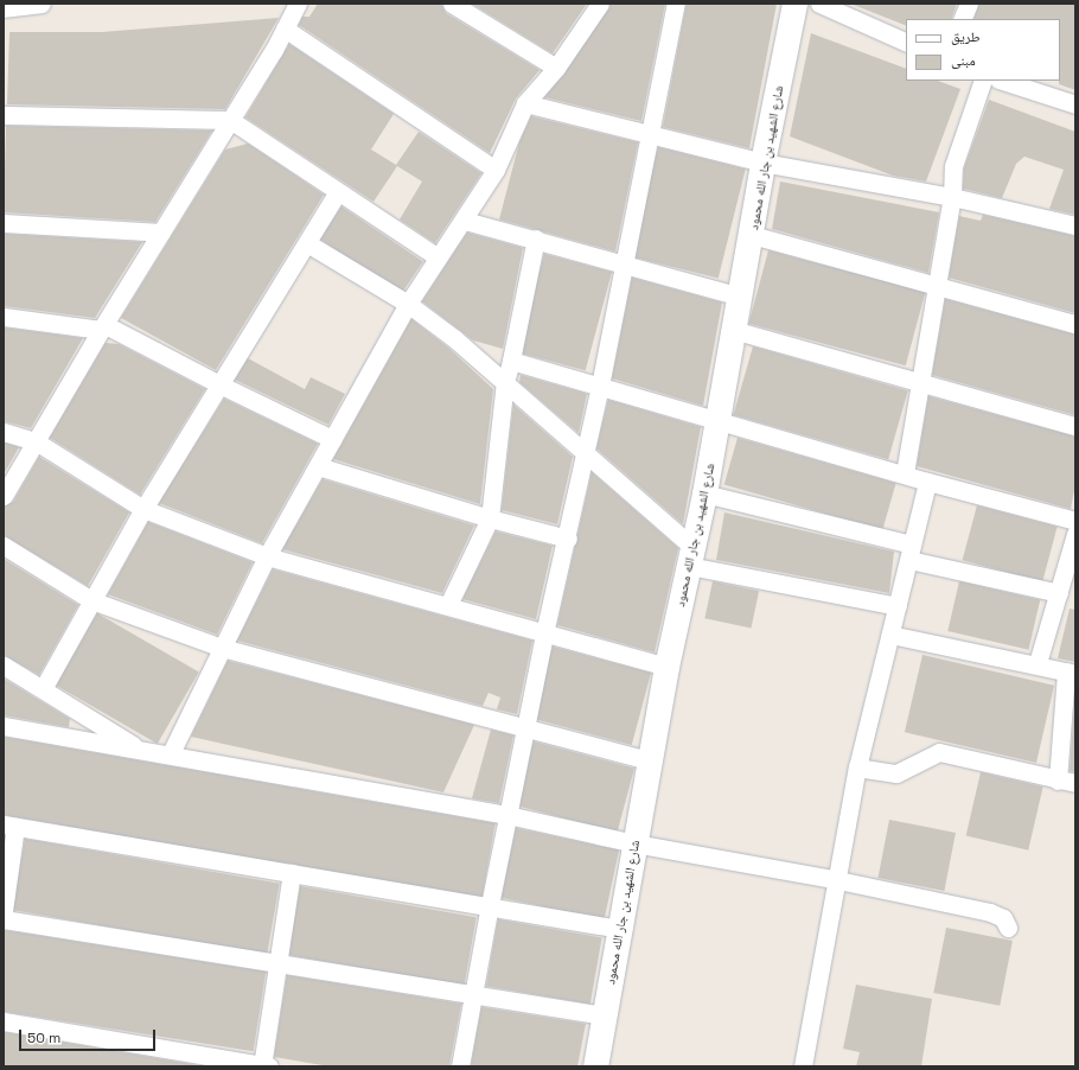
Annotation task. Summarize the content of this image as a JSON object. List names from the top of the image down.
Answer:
{
  "streets": {
    "street": ["شارع الشهيد بن جار الله محمود"]
  },
  "legend": ["طريق", "مبنى"],
  "scale_bar": "50 m"
}
